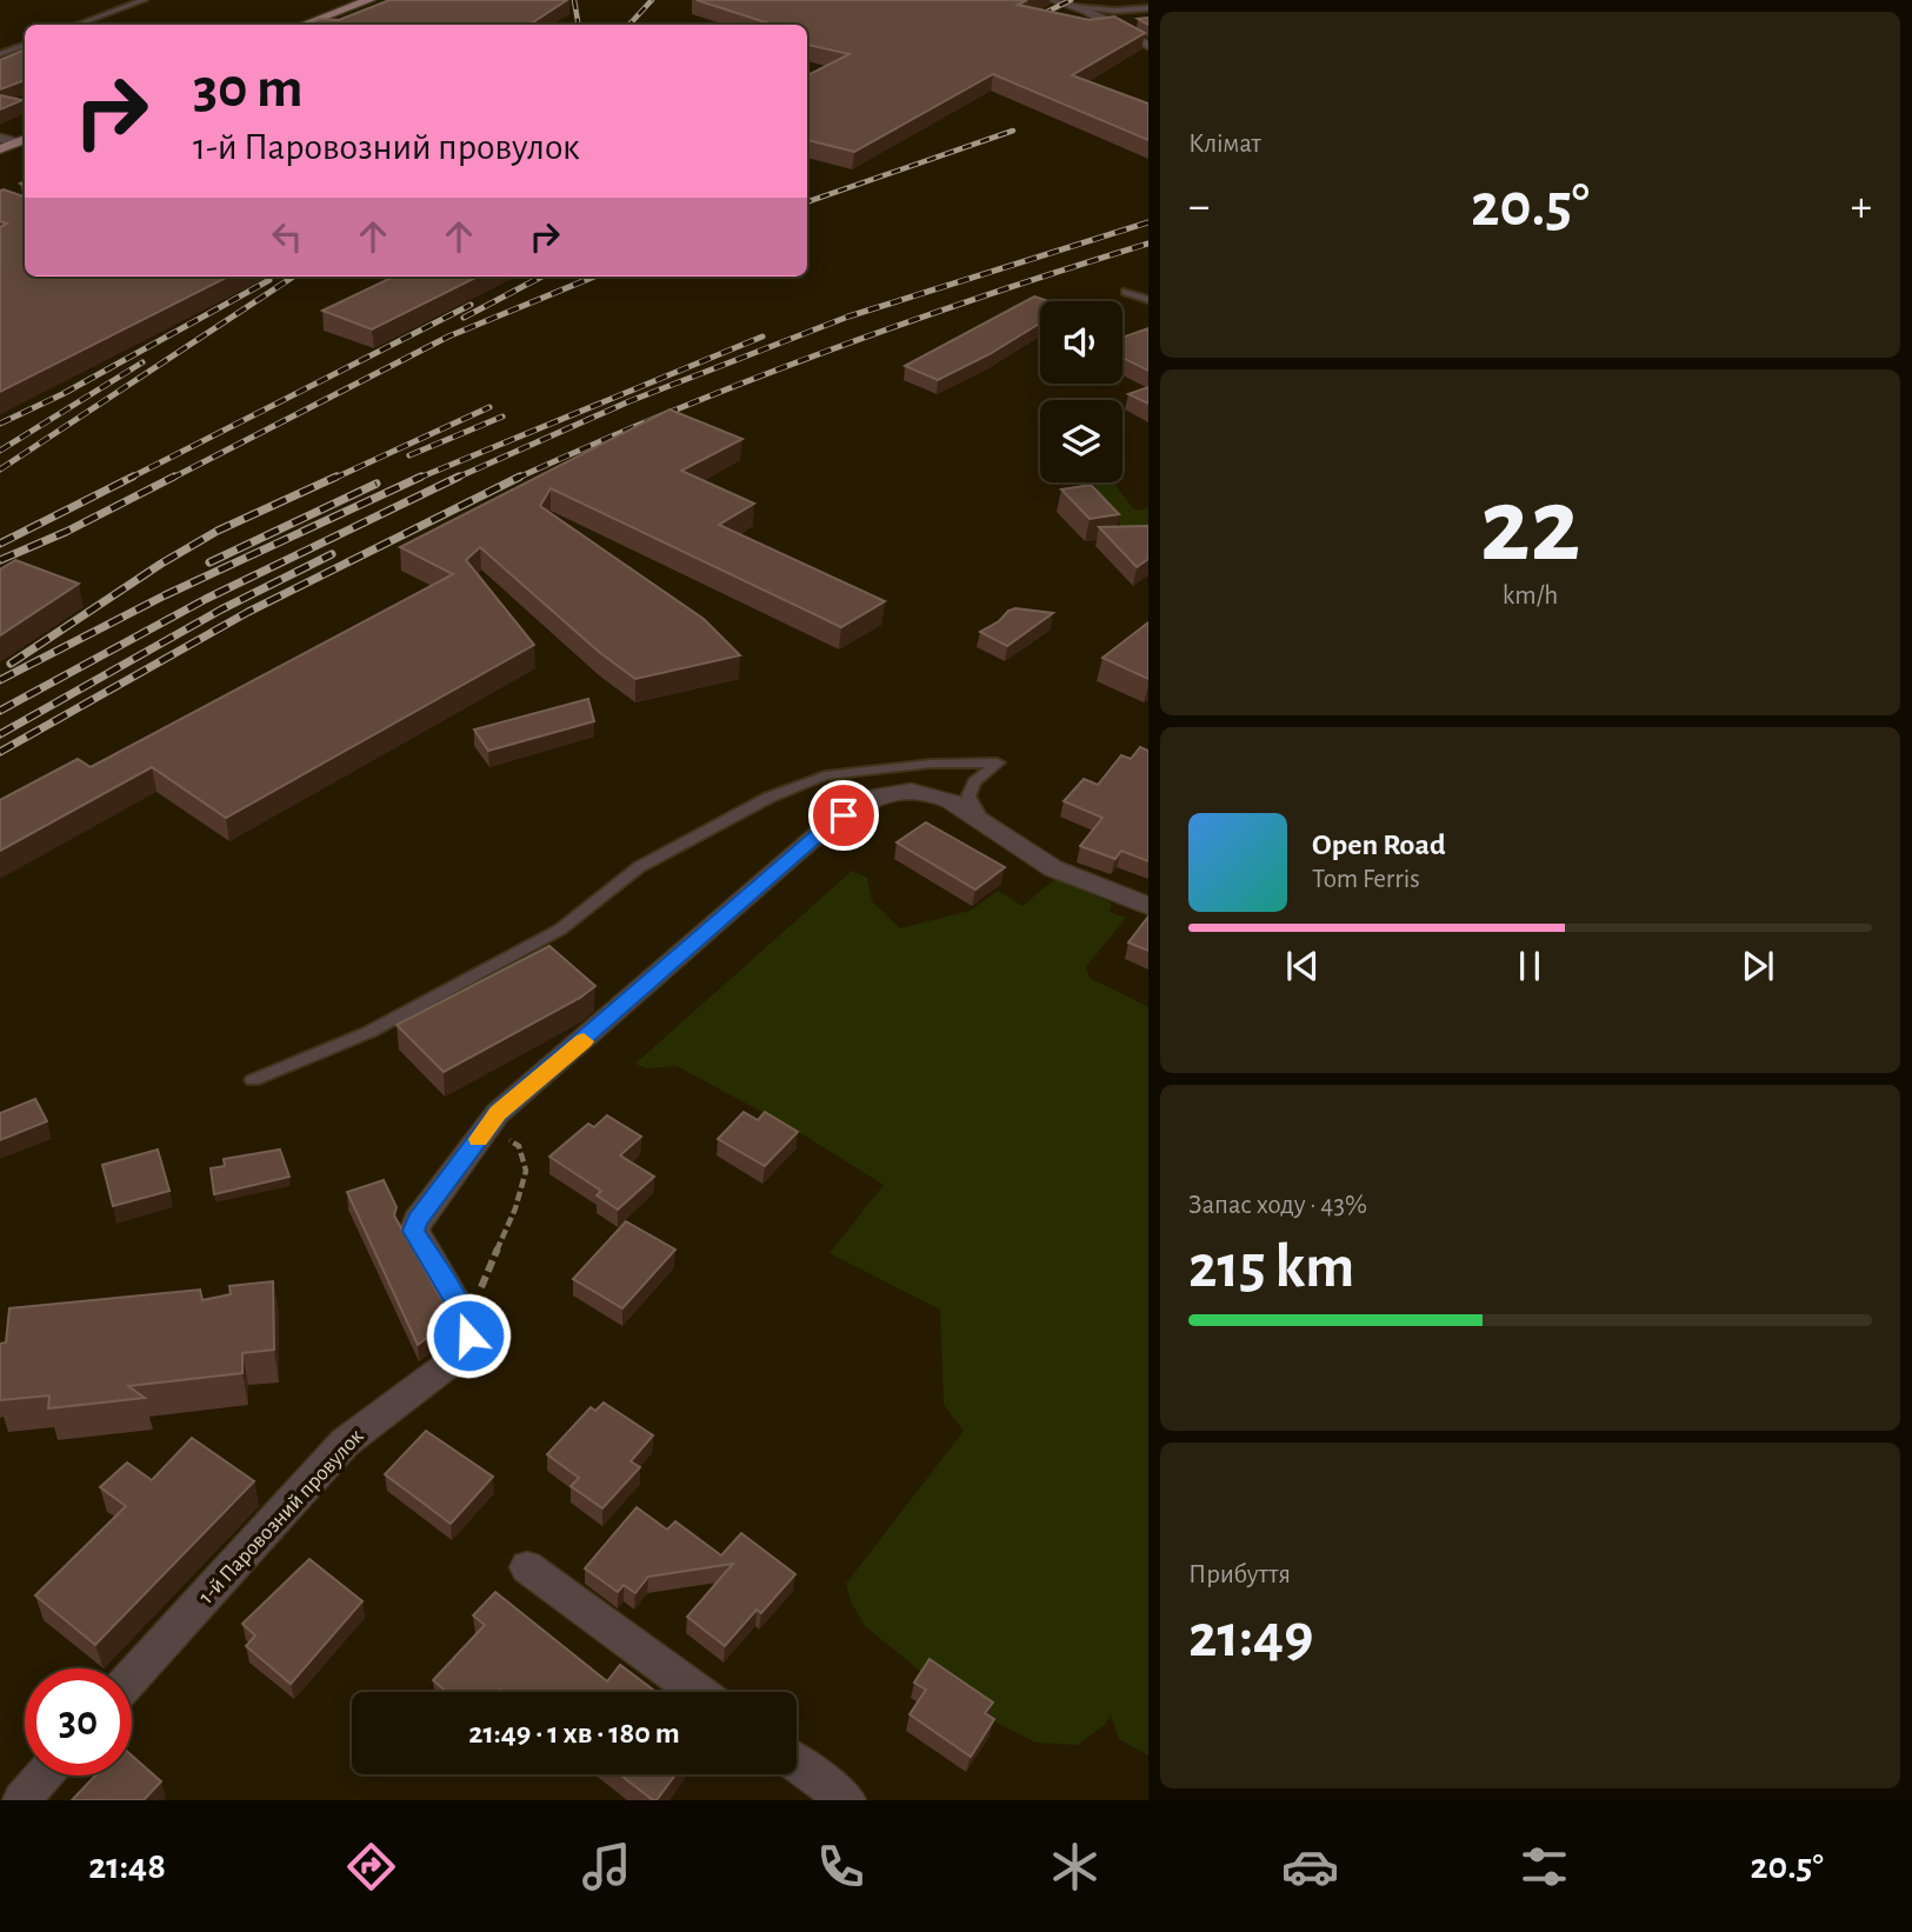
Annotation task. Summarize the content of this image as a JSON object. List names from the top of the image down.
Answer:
{
  "streets": {
    "street": ["1-й Паровозний провулок"]
  },
  "page": {
    "tile": [
      "Клімат",
      ["22", "km/h"],
      ["Запас ходу · 43%", "215 km"],
      ["Прибуття", "21:49"]
    ],
    "turn": ["30 m", "1-й Паровозний провулок"],
    "heat": ["−", "20.5°", "+"],
    "song": ["Open Road", "Tom Ferris"],
    "limit": "30",
    "trip": "21:49 · 1 хв · 180 m",
    "tabs": ["21:48", "20.5°"]
  }
}
